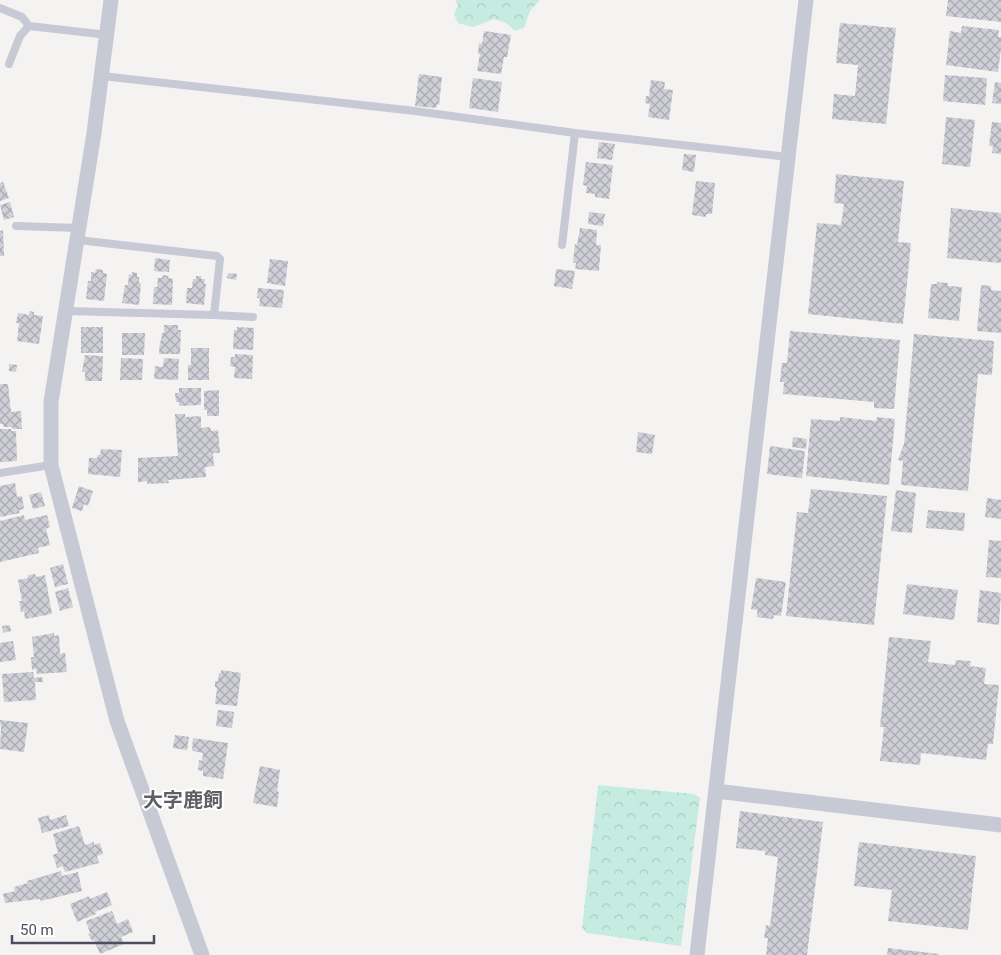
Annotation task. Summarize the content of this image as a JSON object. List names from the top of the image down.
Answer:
{
  "districts": ["大字鹿飼"],
  "scale_bar": "50 m"
}
